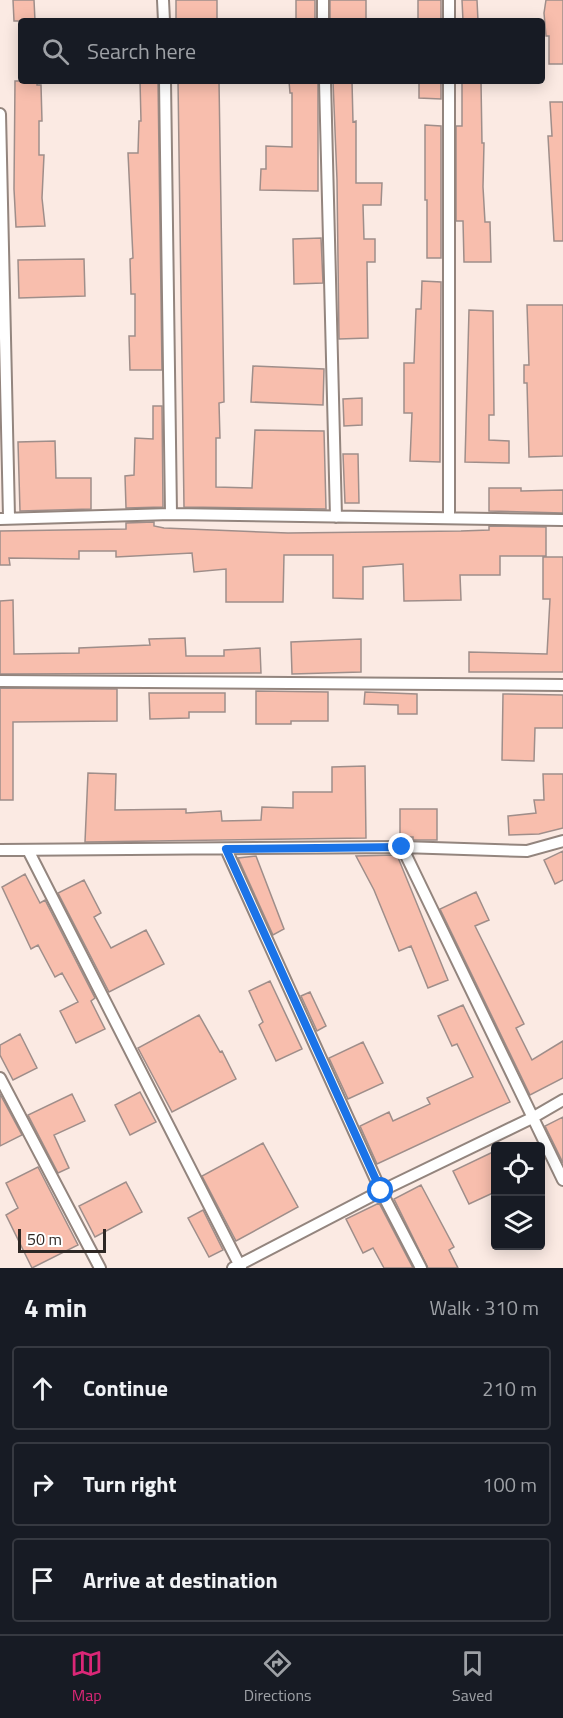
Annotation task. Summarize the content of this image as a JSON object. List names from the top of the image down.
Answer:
{
  "scale_bar": "50 m",
  "page": {
    "search": "Search here",
    "scale": "50 m",
    "heading": ["4 min", "Walk · 310 m"],
    "list": [
      ["Continue", "210 m"],
      ["Turn right", "100 m"],
      "Arrive at destination"
    ],
    "nav": ["Map", "Directions", "Saved"]
  }
}
